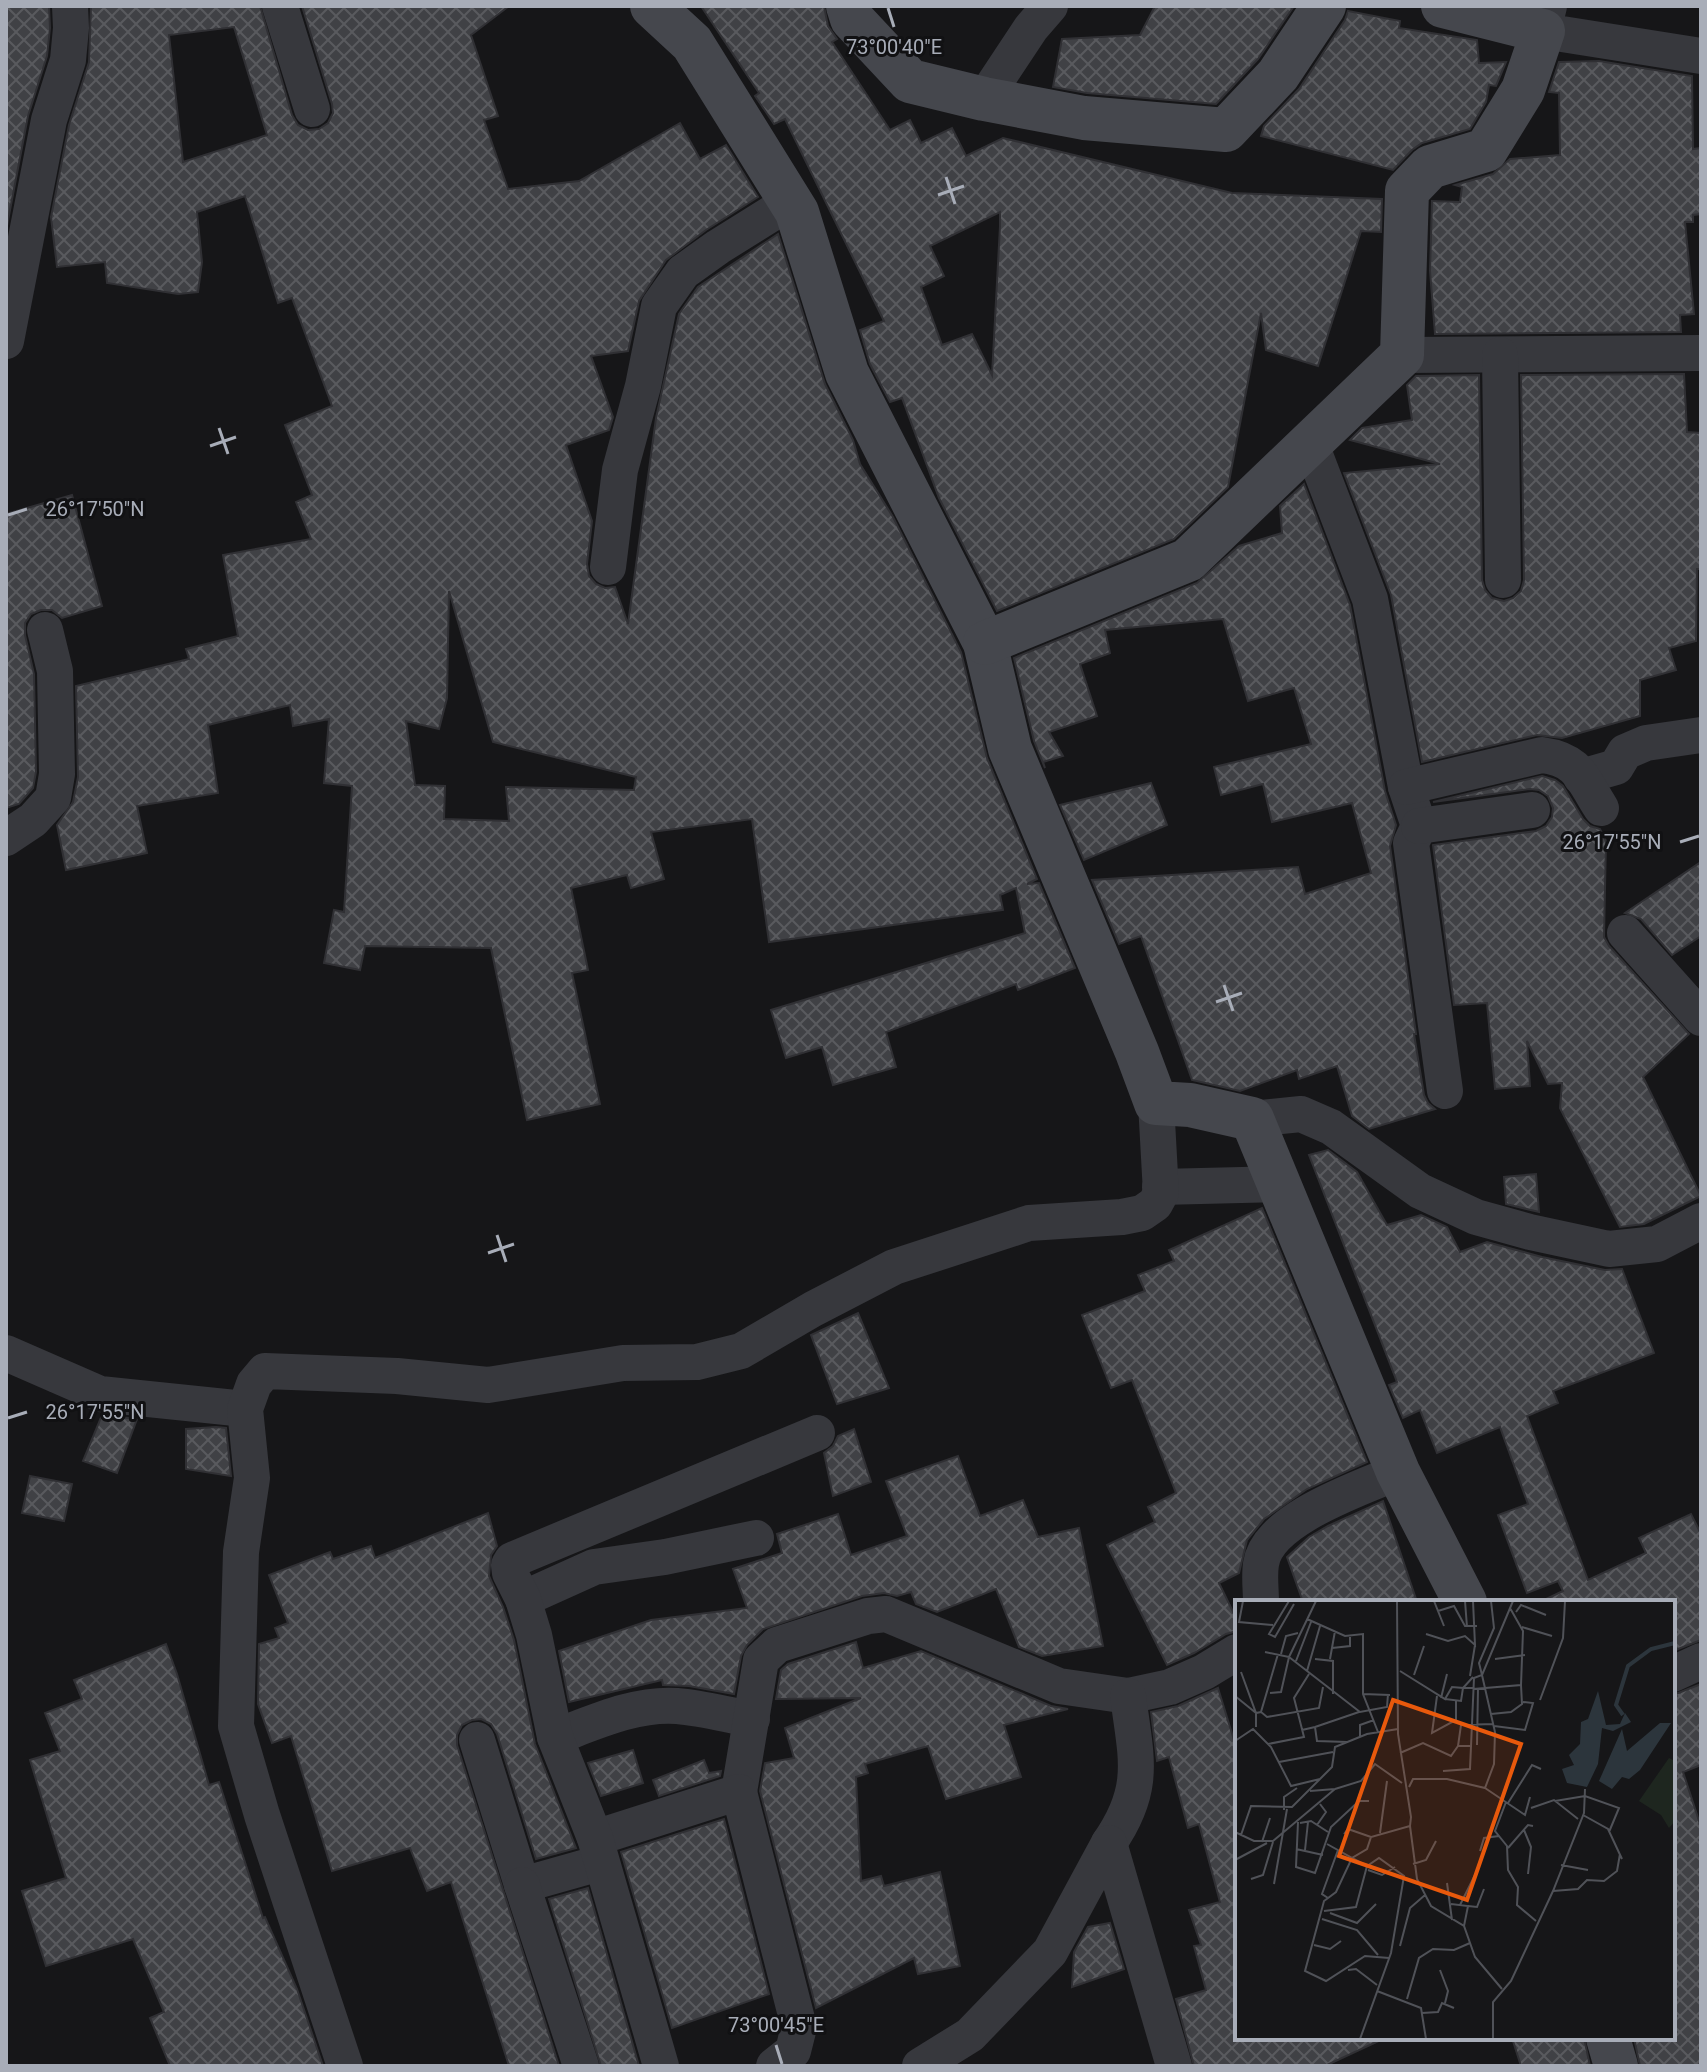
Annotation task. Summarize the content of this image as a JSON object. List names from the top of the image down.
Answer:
{
  "coordinates": [
    "73°00'40\"E",
    "26°17'50\"N",
    "26°17'55\"N",
    "73°00'45\"E"
  ]
}
